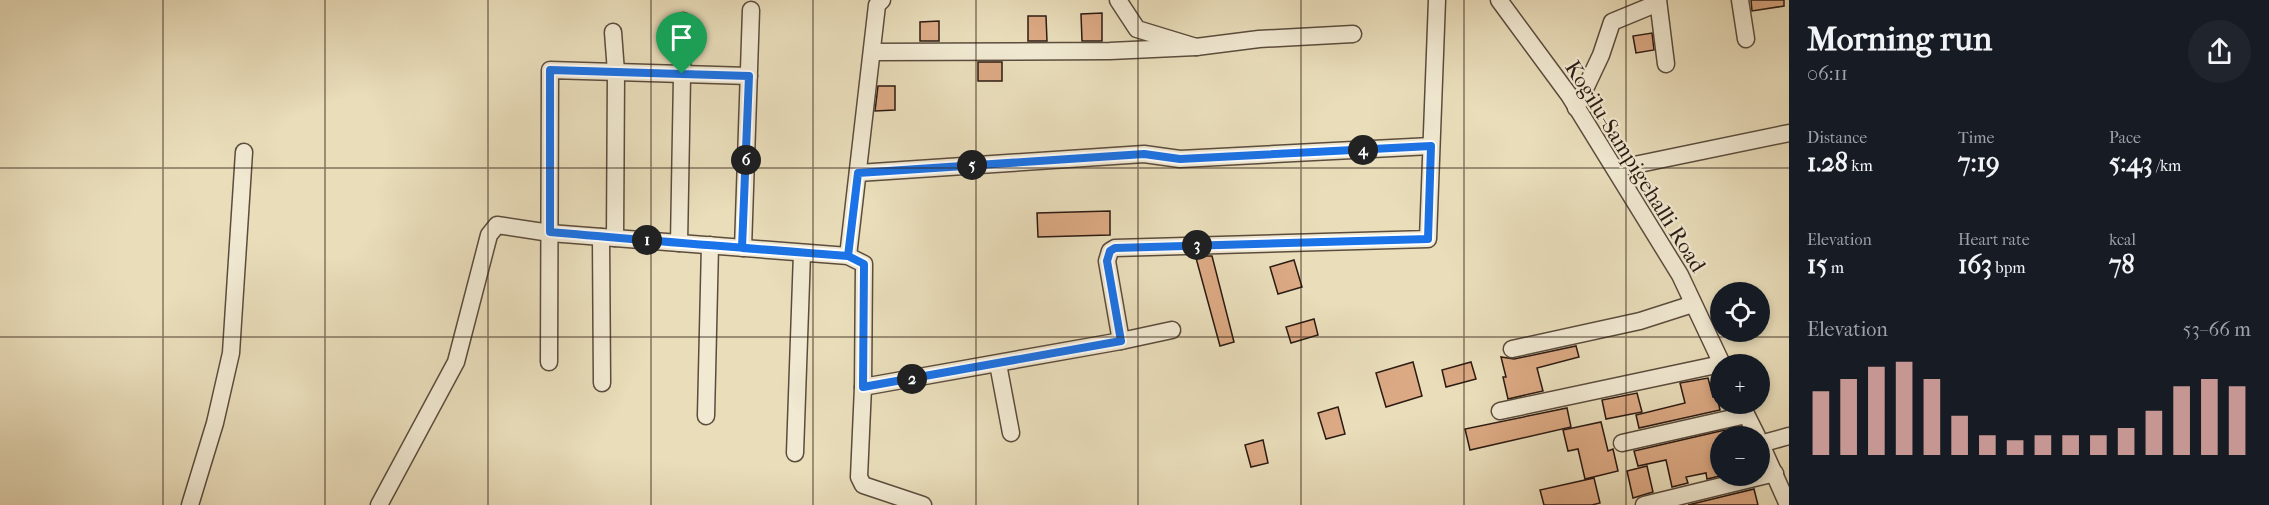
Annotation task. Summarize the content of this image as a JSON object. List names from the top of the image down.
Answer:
{
  "streets": {
    "street": ["Kogilu-Sampigehalli Road"]
  },
  "page": {
    "heading": ["Morning run", "06:11"],
    "stats": [
      ["Distance", "1.28 km"],
      ["Time", "7:19"],
      ["Pace", "5:43 /km"],
      ["Elevation", "15 m"],
      ["Heart rate", "163 bpm"],
      ["kcal", "78"]
    ],
    "pins": [
      "4",
      "6",
      "5",
      "1",
      "3",
      "2"
    ],
    "map_buttons": ["+", "−"],
    "chart": ["Elevation", "53–66 m"]
  }
}
